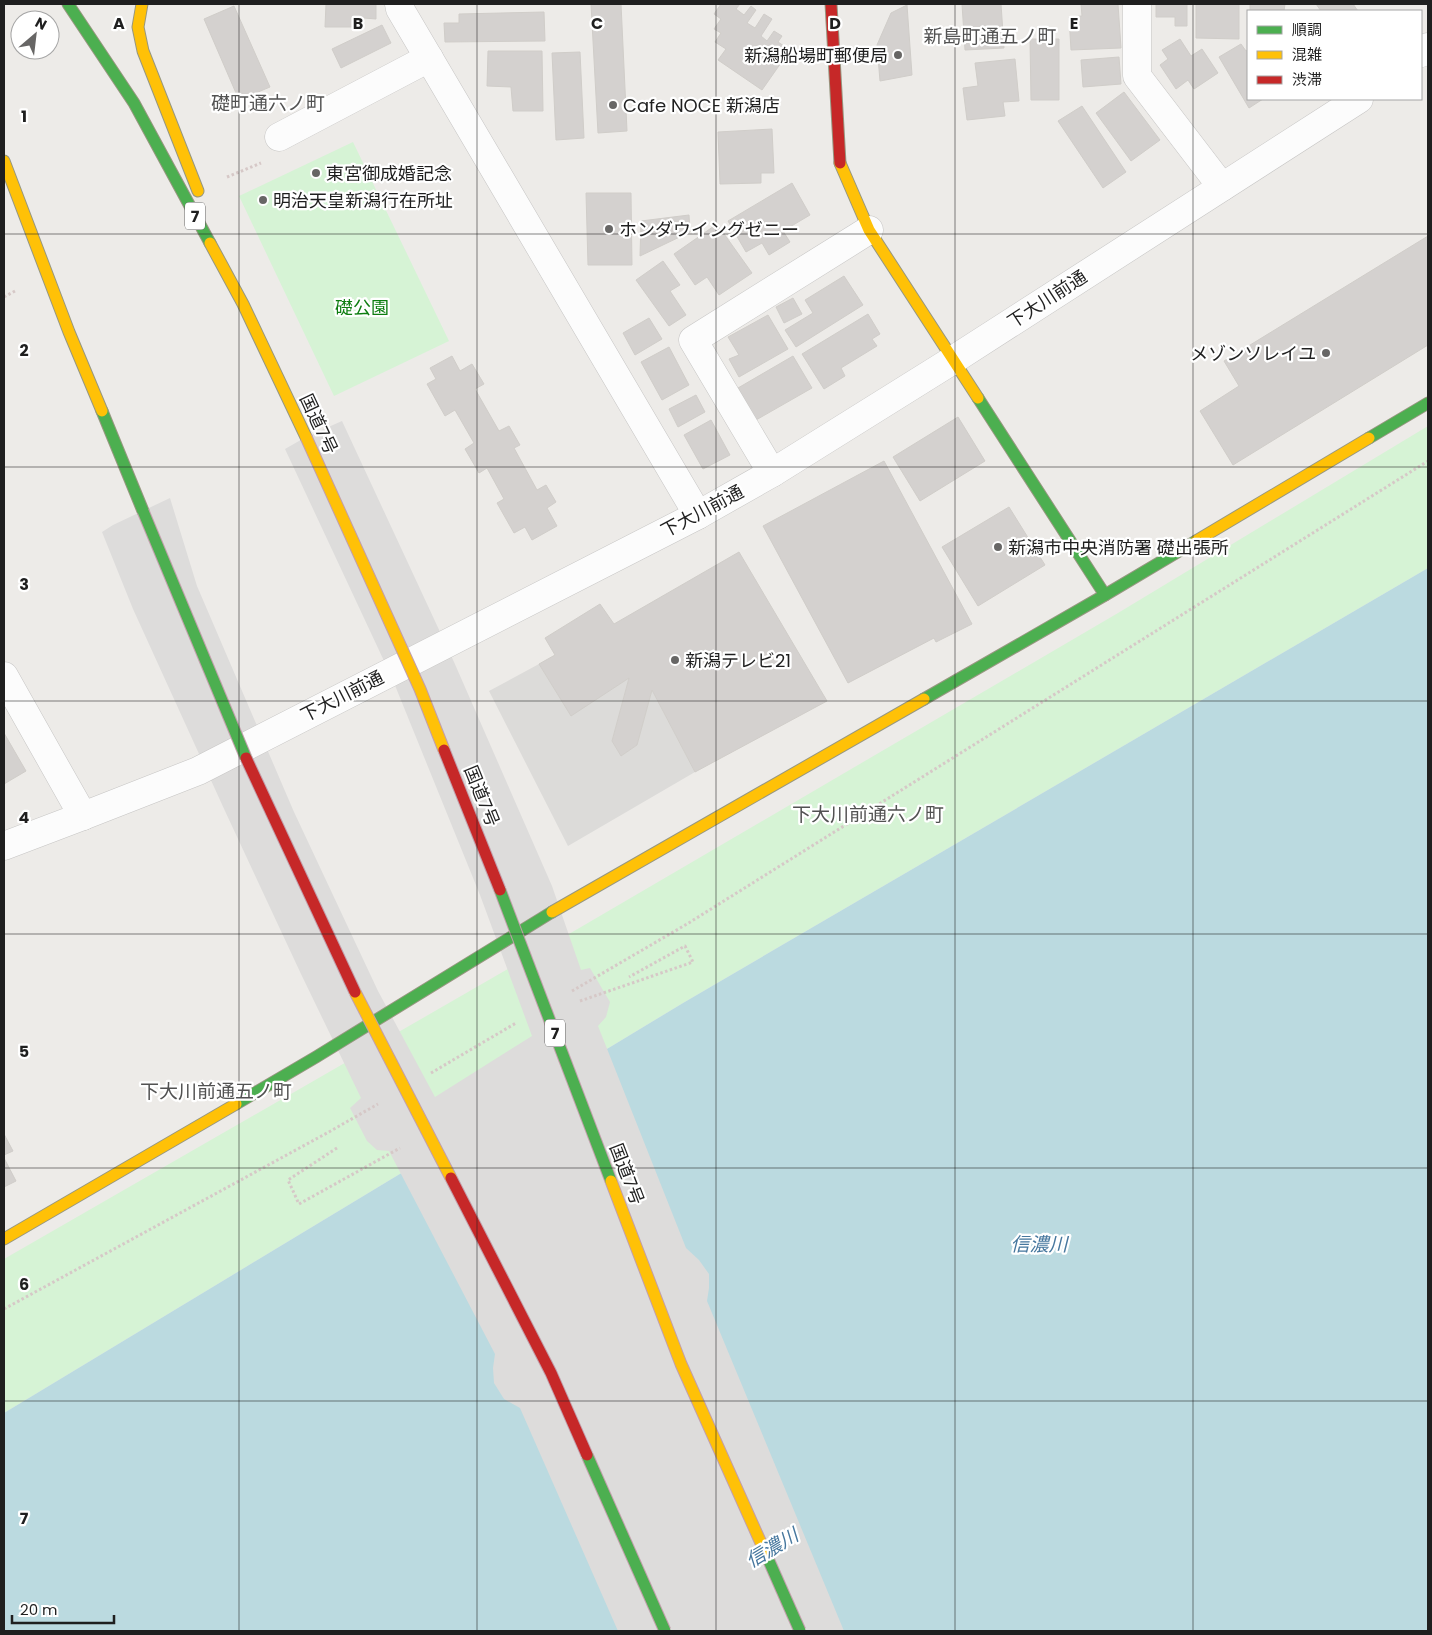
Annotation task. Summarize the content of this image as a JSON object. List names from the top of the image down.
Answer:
{
  "streets": {
    "main road": ["7", "国道7号"],
    "street": ["下大川前通"]
  },
  "districts": [
    "新島町通五ノ町",
    "礎町通六ノ町",
    "下大川前通六ノ町",
    "下大川前通五ノ町"
  ],
  "water": ["信濃川"],
  "parks": ["礎公園"],
  "places": [
    "新潟船場町郵便局",
    "Cafe NOCE 新潟店",
    "東宮御成婚記念",
    "明治天皇新潟行在所址",
    "ホンダウイングゼニー",
    "メゾンソレイユ",
    "新潟市中央消防署 礎出張所",
    "新潟テレビ21"
  ],
  "legend": ["順調", "混雑", "渋滞"],
  "scale_bar": "20 m",
  "north": "top right",
  "grid": {
    "columns": [
      "A",
      "B",
      "C",
      "D",
      "E"
    ],
    "rows": [
      "1",
      "2",
      "3",
      "4",
      "5",
      "6",
      "7"
    ]
  }
}
